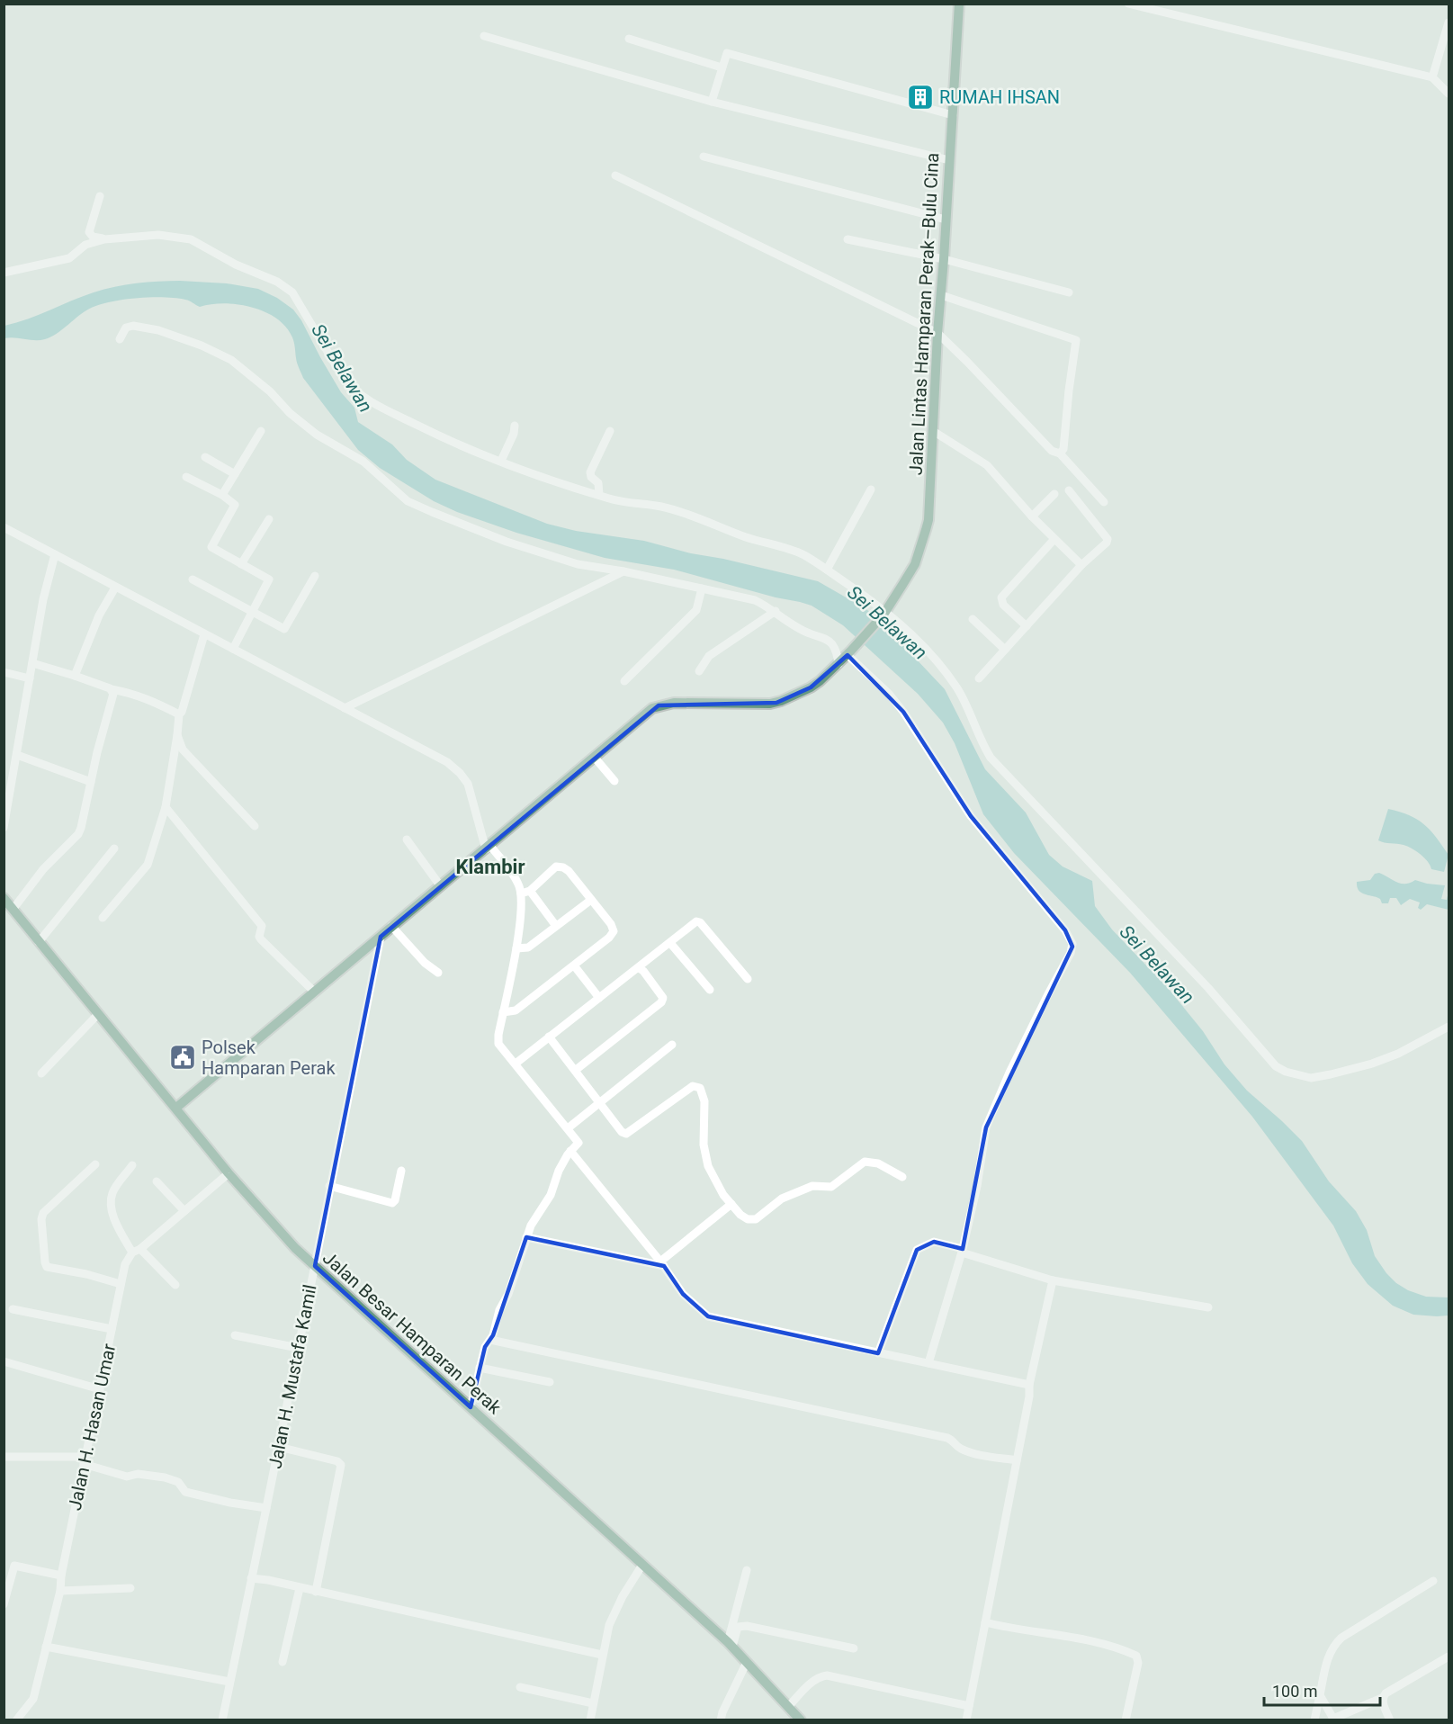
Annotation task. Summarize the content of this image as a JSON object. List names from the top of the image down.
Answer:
{
  "streets": {
    "main road": ["Jalan Lintas Hamparan Perak–Bulu Cina", "Jalan Besar Hamparan Perak"],
    "street": ["Jalan H. Mustafa Kamil", "Jalan H. Hasan Umar"]
  },
  "crossings": [
    ["Jalan Besar Hamparan Perak", "Jalan H. Mustafa Kamil"]
  ],
  "districts": ["Klambir"],
  "water": ["Sei Belawan"],
  "places": {
    "building": ["RUMAH IHSAN"],
    "public building": ["Polsek Hamparan Perak"]
  },
  "scale_bar": "100 m"
}
